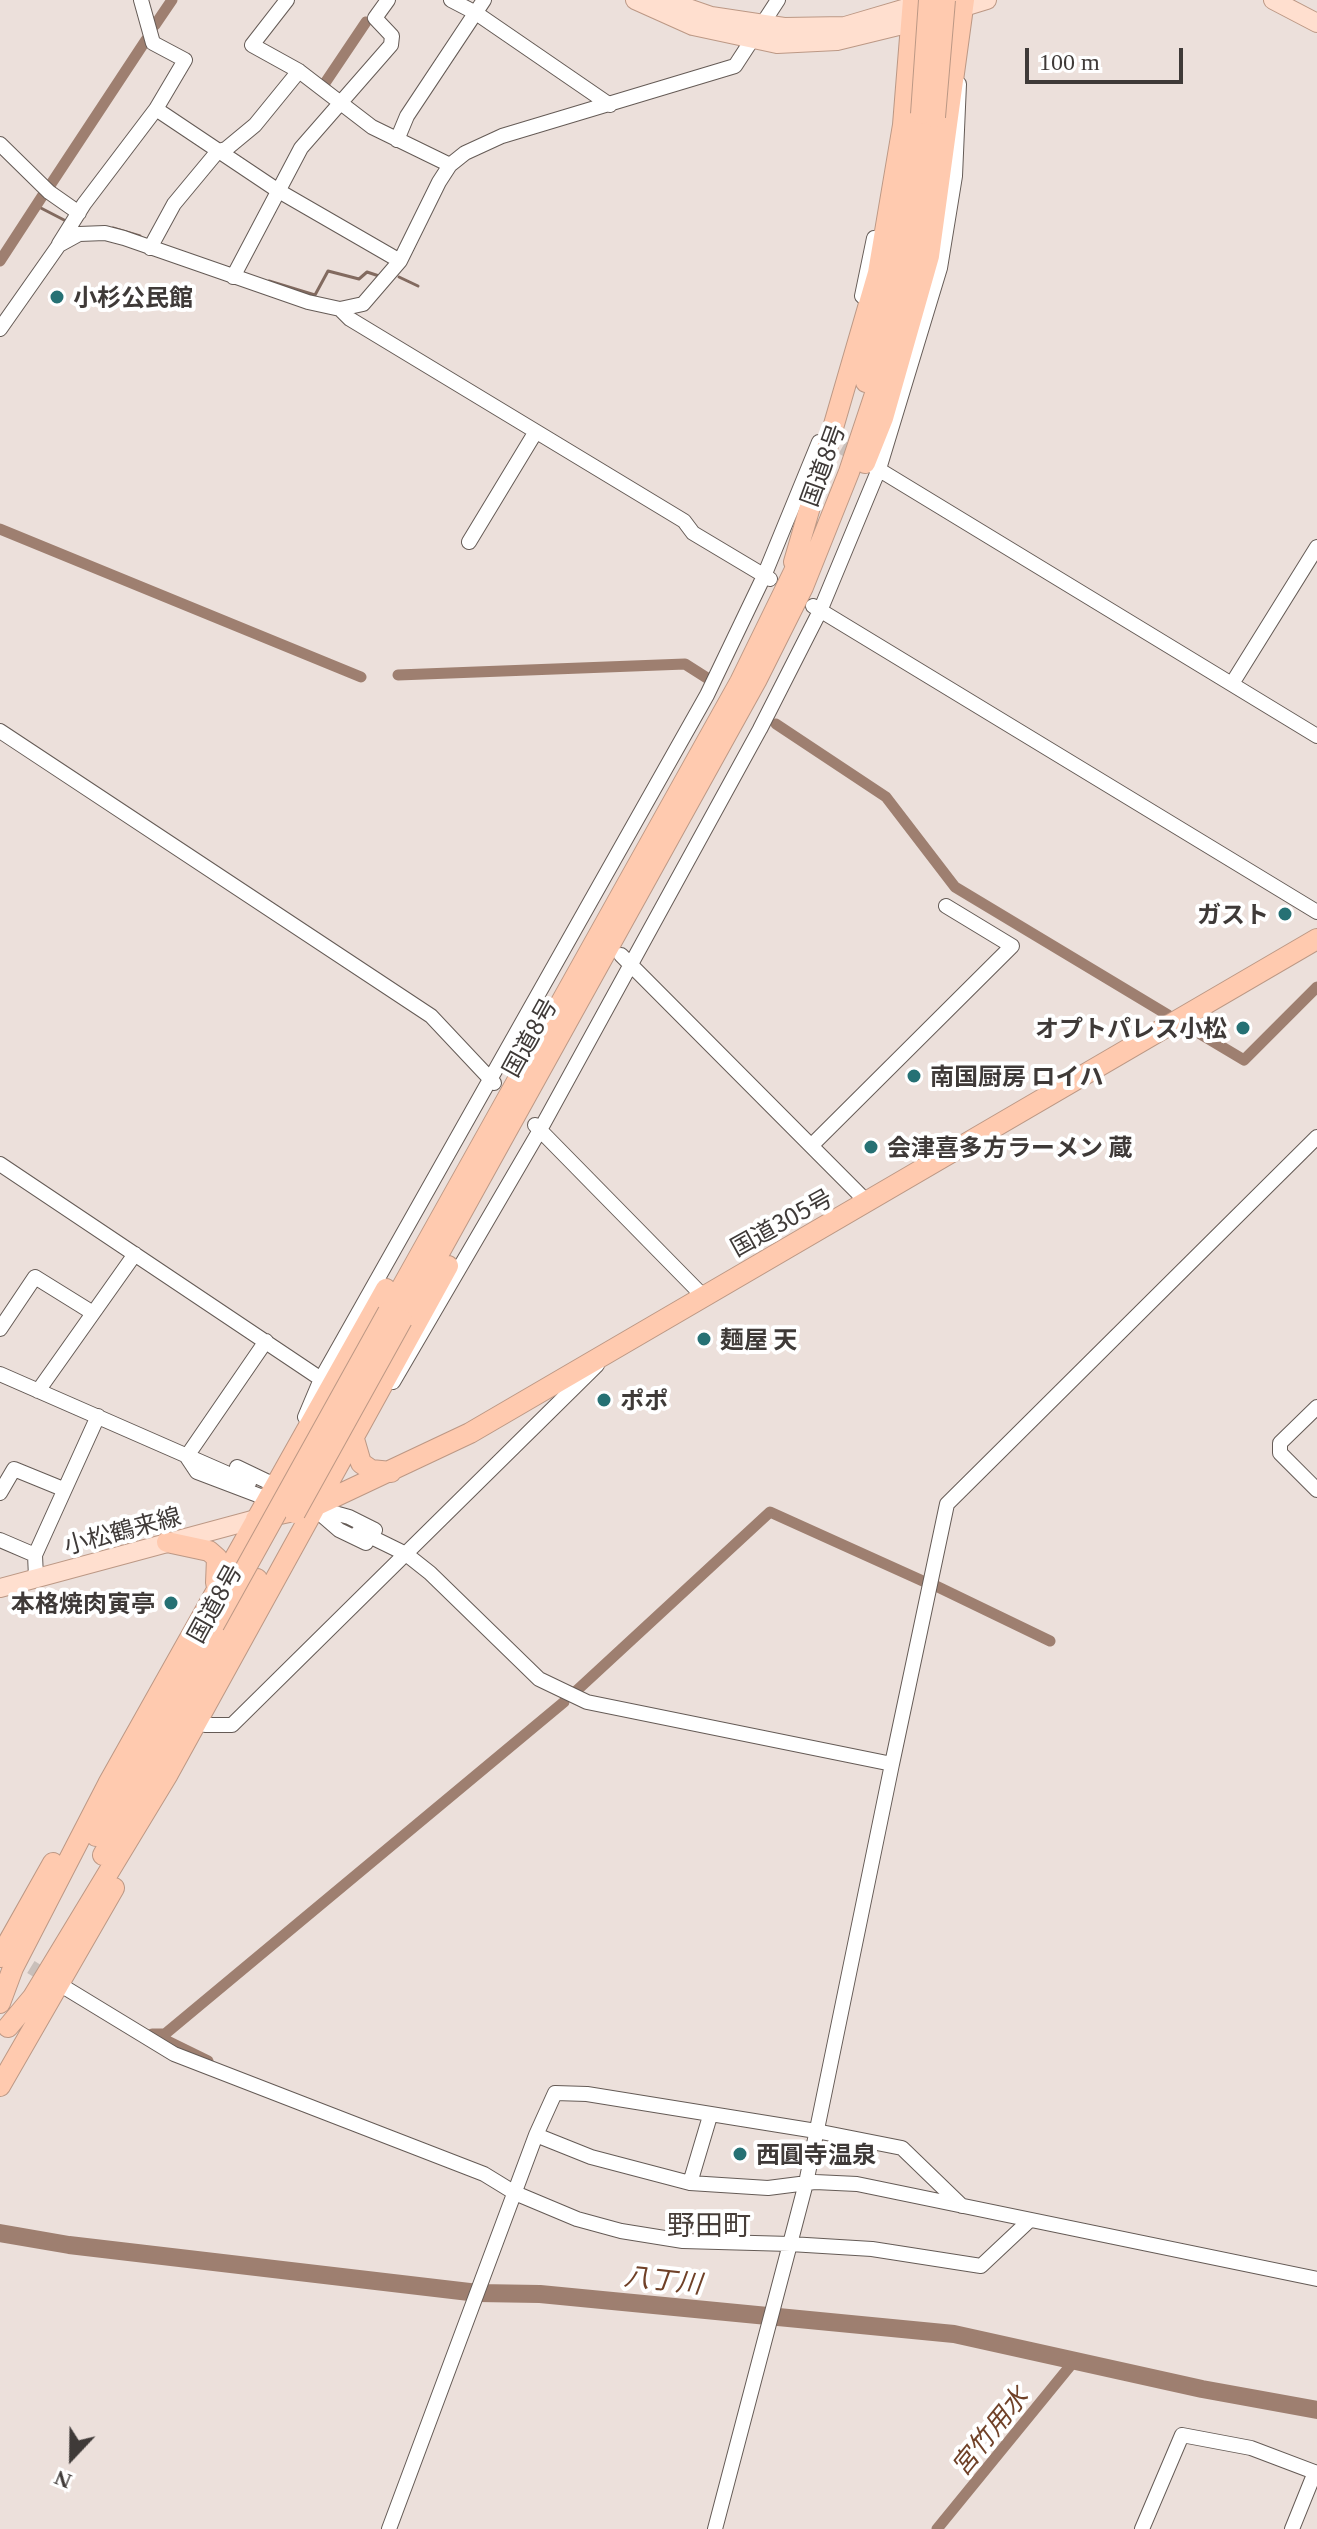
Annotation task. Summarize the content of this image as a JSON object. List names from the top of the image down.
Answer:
{
  "streets": {
    "highway": ["国道8号", "国道305号"],
    "main road": ["小松鶴来線"]
  },
  "crossings": [
    ["国道305号", "小松鶴来線"]
  ],
  "districts": ["野田町"],
  "water": ["八丁川", "宮竹用水"],
  "places": [
    "小杉公民館",
    "ガスト",
    "オプトパレス小松",
    "南国厨房 ロイハ",
    "会津喜多方ラーメン 蔵",
    "麺屋 天",
    "ポポ",
    "本格焼肉寅亭",
    "西圓寺温泉"
  ],
  "scale_bar": "100 m",
  "north": "bottom"
}
